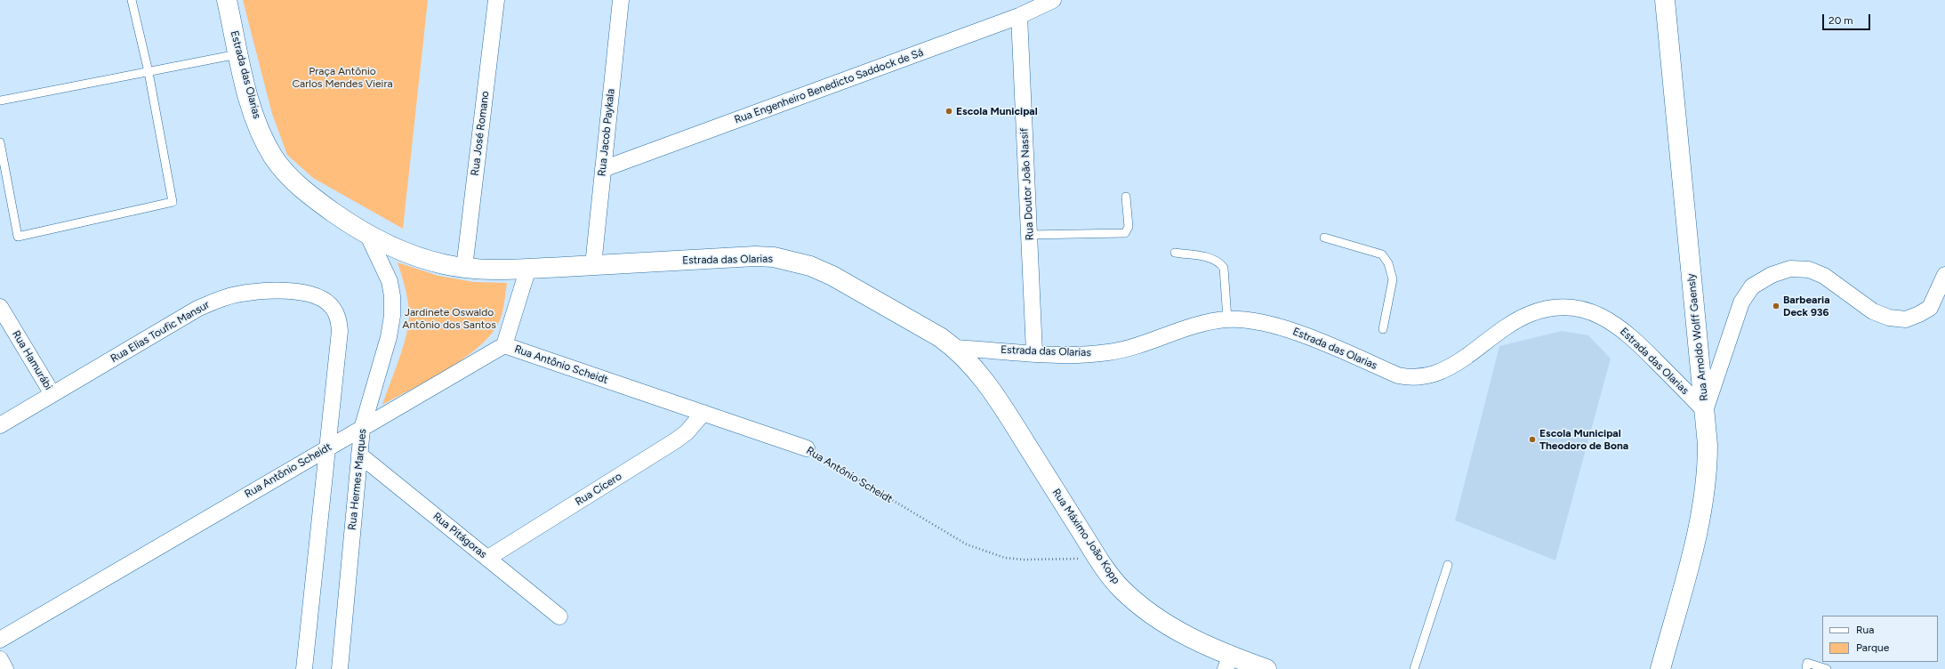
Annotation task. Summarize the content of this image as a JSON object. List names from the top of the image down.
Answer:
{
  "streets": {
    "main road": ["Estrada das Olarias", "Rua Arnoldo Wolff Gaensly", "Rua Máximo João Kopp"],
    "street": [
      "Rua Engenheiro Benedicto Saddock de Sá",
      "Rua Jacob Paykala",
      "Rua José Romano",
      "Rua Doutor João Nassif",
      "Rua Elias Toufic Mansur",
      "Rua Hamurábi",
      "Rua Antônio Scheidt",
      "Rua Hermes Marques",
      "Rua Cícero",
      "Rua Pitágoras"
    ]
  },
  "crossings": [
    ["Estrada das Olarias", "Rua Jacob Paykala"],
    ["Estrada das Olarias", "Rua José Romano"],
    ["Estrada das Olarias", "Rua Doutor João Nassif"],
    ["Estrada das Olarias", "Rua Arnoldo Wolff Gaensly"],
    ["Estrada das Olarias", "Rua Hermes Marques"],
    ["Estrada das Olarias", "Rua Máximo João Kopp"],
    ["Rua Engenheiro Benedicto Saddock de Sá", "Rua Jacob Paykala"],
    ["Rua Engenheiro Benedicto Saddock de Sá", "Rua Doutor João Nassif"],
    ["Rua Elias Toufic Mansur", "Rua Hamurábi"],
    ["Rua Elias Toufic Mansur", "Rua Antônio Scheidt"],
    ["Rua Antônio Scheidt", "Rua Hermes Marques"],
    ["Rua Antônio Scheidt", "Rua Cícero"],
    ["Rua Antônio Scheidt", "Rua Máximo João Kopp"],
    ["Rua Hermes Marques", "Rua Pitágoras"],
    ["Rua Cícero", "Rua Pitágoras"]
  ],
  "parks": ["Praça Antônio Carlos Mendes Vieira", "Jardinete Oswaldo Antônio dos Santos"],
  "places": ["Escola Municipal", "Barbearia Deck 936", "Escola Municipal Theodoro de Bona"],
  "legend": ["Rua", "Parque"],
  "scale_bar": "20 m"
}
